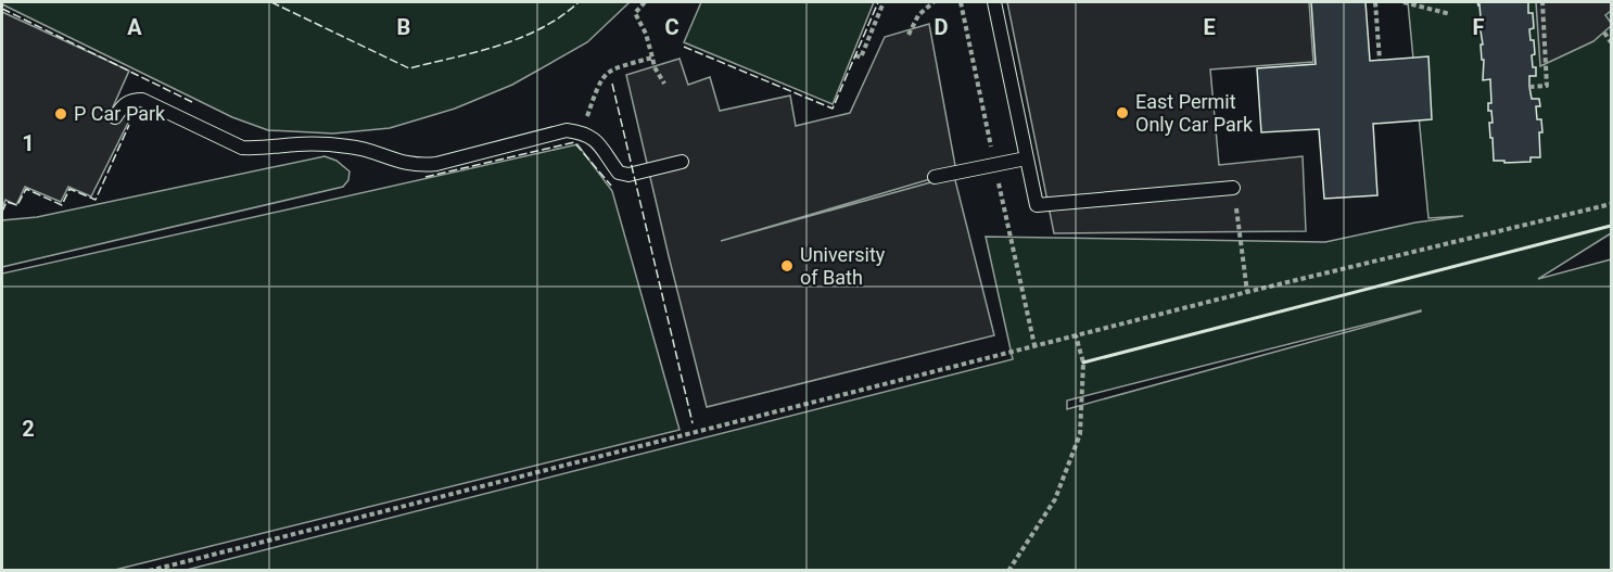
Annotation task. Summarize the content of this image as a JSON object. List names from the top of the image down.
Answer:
{
  "places": ["East Permit Only Car Park", "P Car Park", "University of Bath"],
  "grid": {
    "columns": [
      "A",
      "B",
      "C",
      "D",
      "E",
      "F"
    ],
    "rows": ["1", "2"]
  }
}
